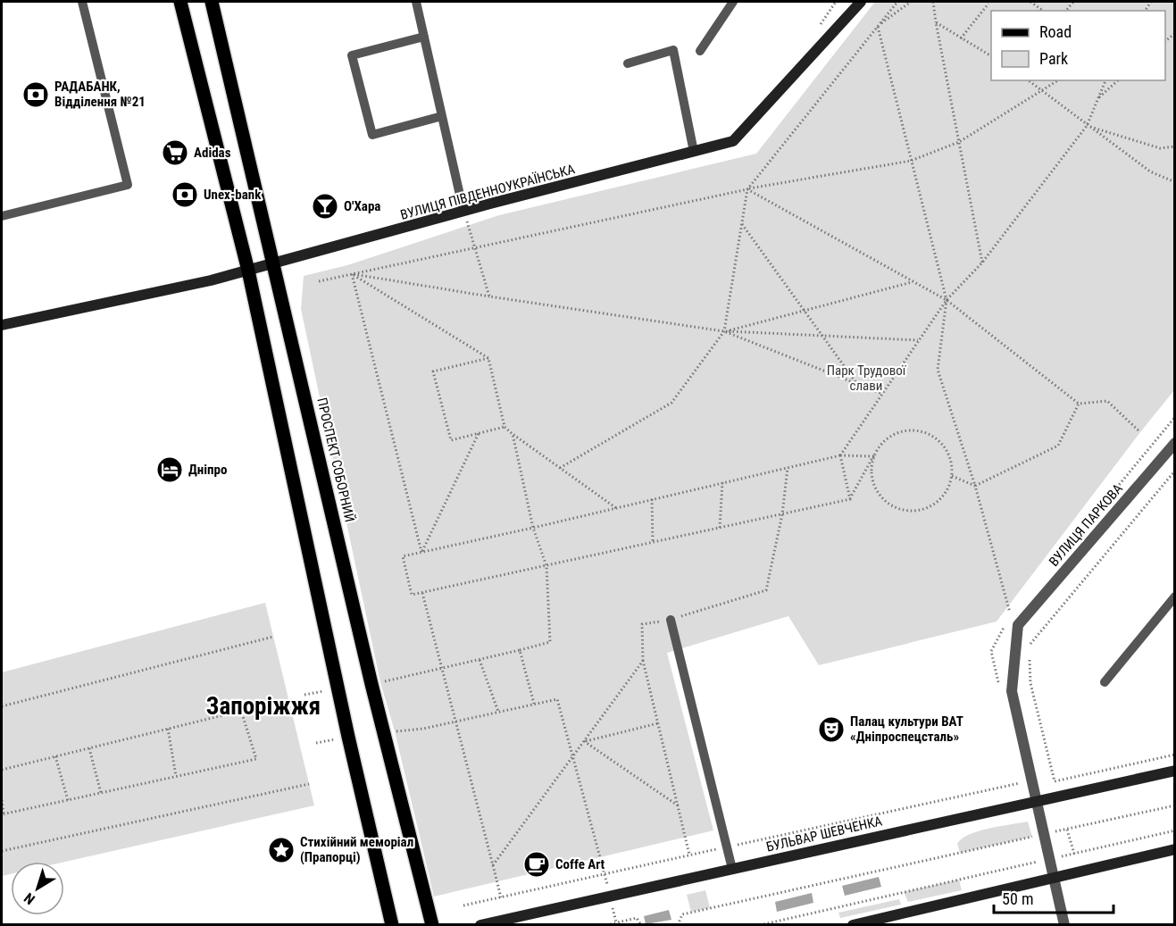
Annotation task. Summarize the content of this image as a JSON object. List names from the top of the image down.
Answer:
{
  "streets": {
    "main road": ["ПРОСПЕКТ СОБОРНИЙ"],
    "street": ["ВУЛИЦЯ ПІВДЕННОУКРАЇНСЬКА", "ВУЛИЦЯ ПАРКОВА", "БУЛЬВАР ШЕВЧЕНКА"]
  },
  "crossings": [
    ["ВУЛИЦЯ ПІВДЕННОУКРАЇНСЬКА", "ПРОСПЕКТ СОБОРНИЙ"]
  ],
  "districts": ["Запоріжжя"],
  "parks": ["Парк Трудової слави"],
  "places": {
    "bank": ["РАДАБАНК, Відділення №21", "Unex-bank"],
    "supermarket": ["Adidas"],
    "bar": ["О'Хара"],
    "hotel": ["Дніпро"],
    "theatre": ["Палац культури ВАТ «Дніпроспецсталь»"],
    "place": ["Стихійний меморіал (Прапорці)"],
    "cafe": ["Coffe Art"]
  },
  "legend": ["Road", "Park"],
  "scale_bar": "50 m",
  "north": "bottom left"
}
